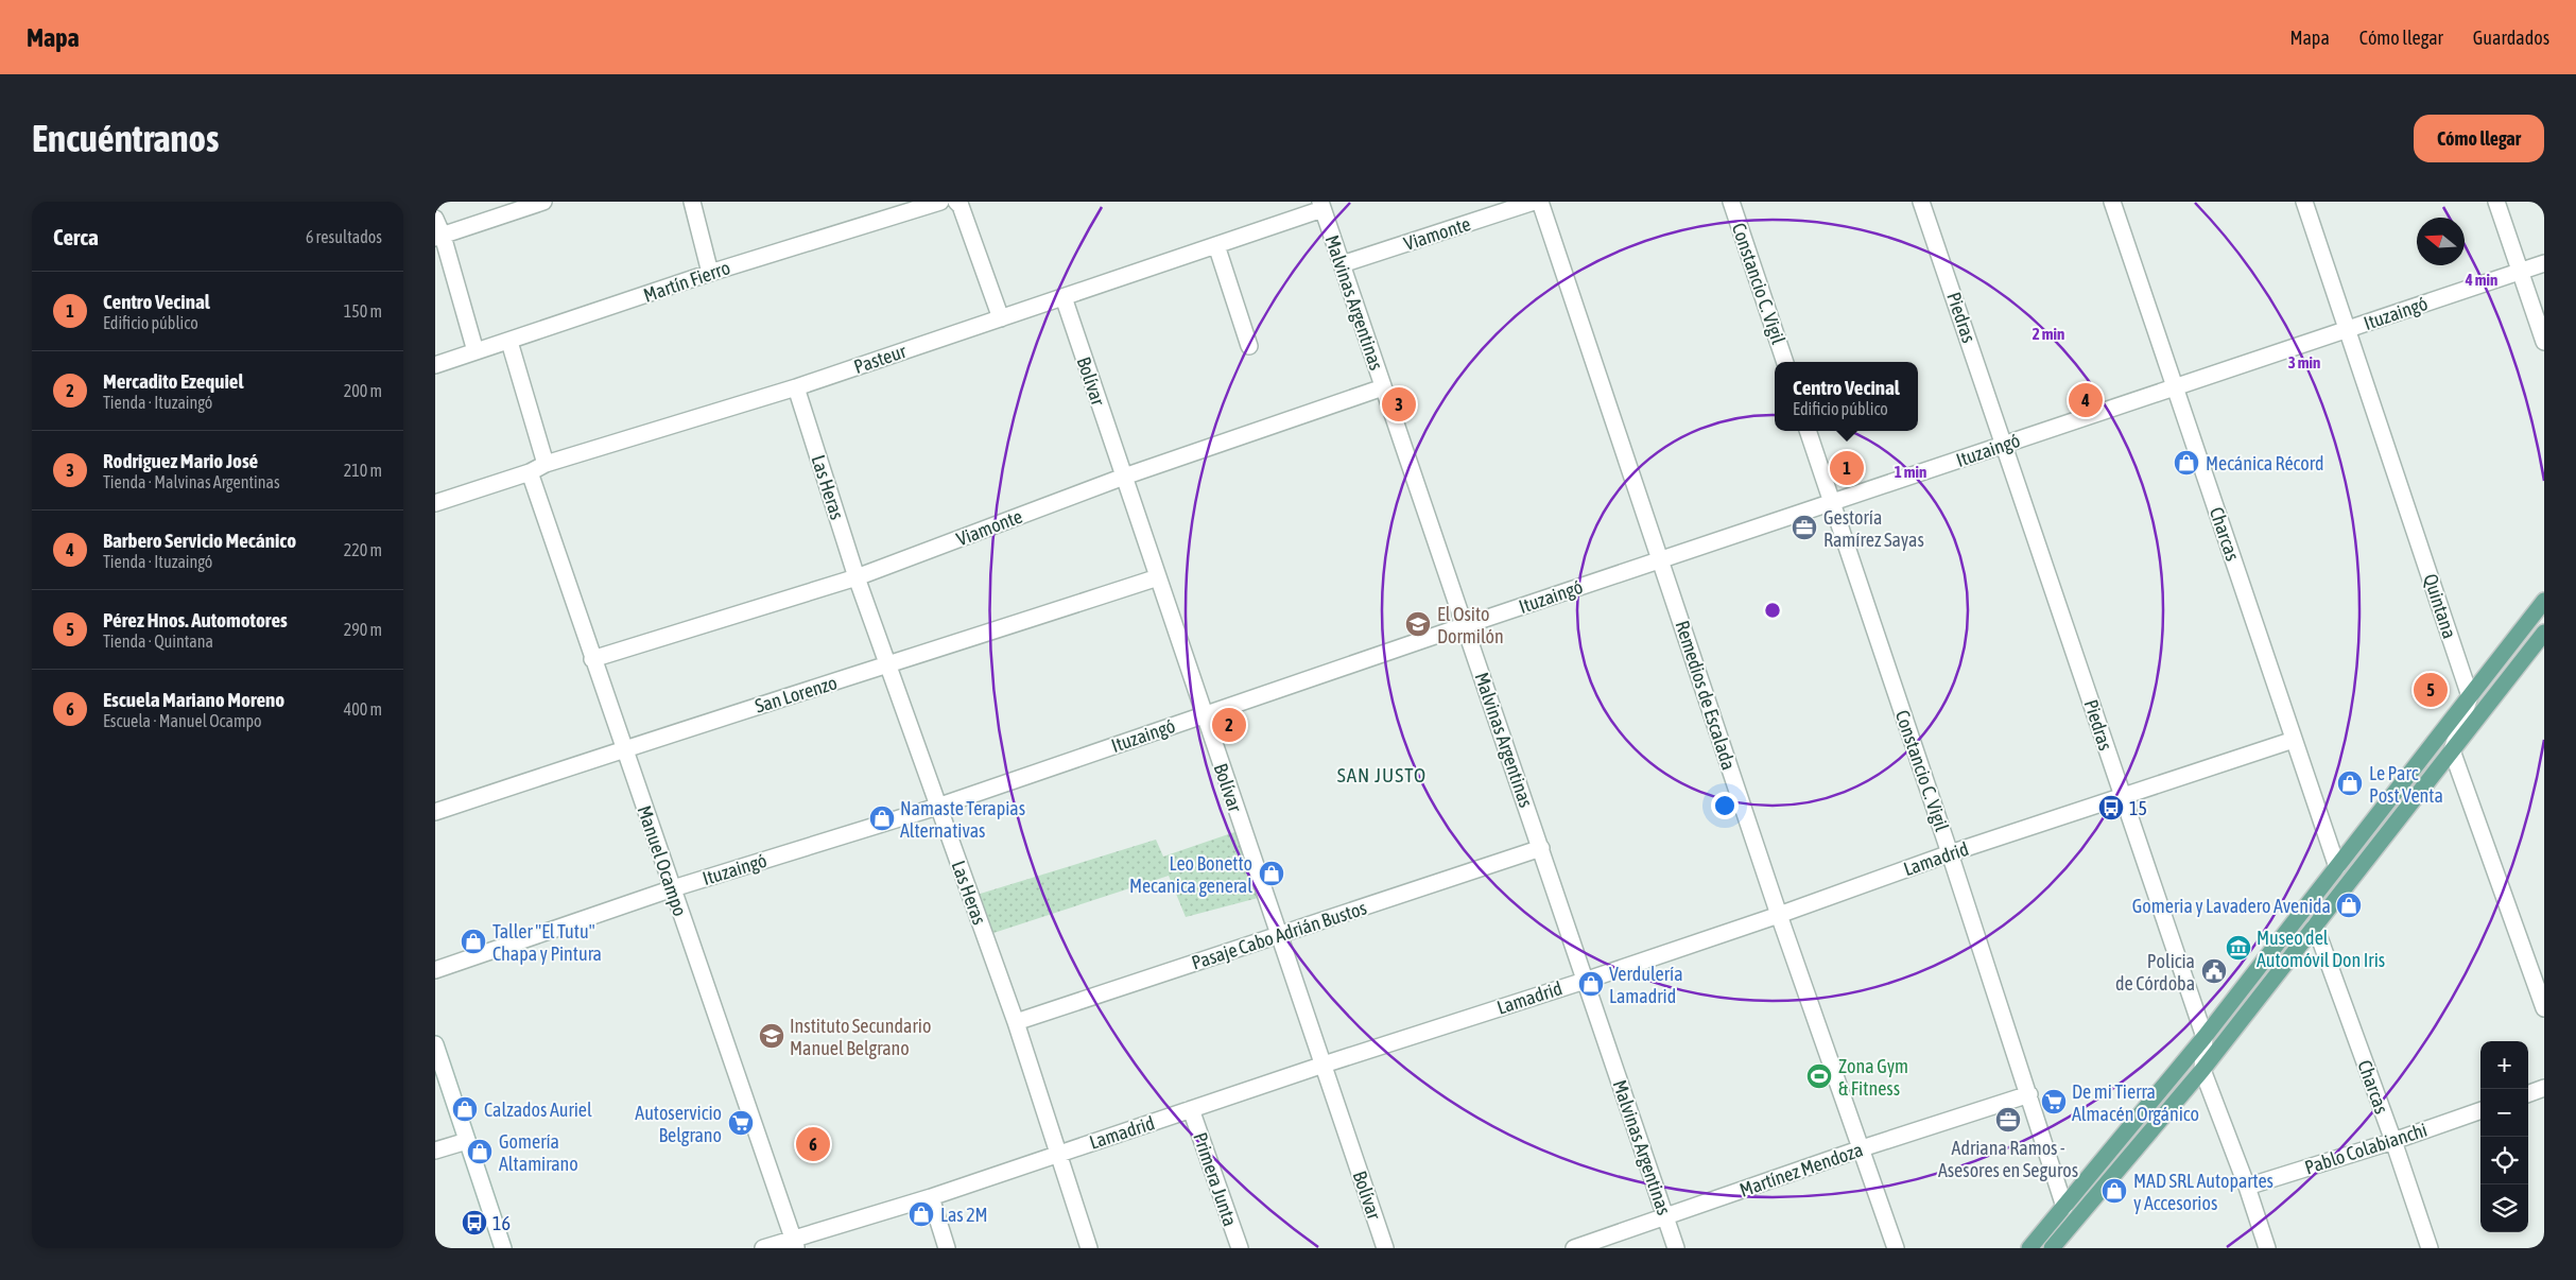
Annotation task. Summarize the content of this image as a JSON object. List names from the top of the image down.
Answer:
{
  "streets": {
    "street": [
      "Viamonte",
      "Martín Fierro",
      "Constancio C. Vigil",
      "Malvinas Argentinas",
      "Ituzaingó",
      "Piedras",
      "Pasteur",
      "Bolívar",
      "Las Heras",
      "Charcas",
      "Quintana",
      "San Lorenzo",
      "Remedios de Escalada",
      "Lamadrid",
      "Manuel Ocampo",
      "Pasaje Cabo Adrián Bustos",
      "Pablo Colabianchi",
      "Martínez Mendoza",
      "Primera Junta"
    ]
  },
  "crossings": [
    ["Viamonte", "Malvinas Argentinas"],
    ["Viamonte", "Bolívar"],
    ["Viamonte", "Las Heras"],
    ["Viamonte", "Manuel Ocampo"],
    ["Constancio C. Vigil", "Ituzaingó"],
    ["Constancio C. Vigil", "Lamadrid"],
    ["Constancio C. Vigil", "Martínez Mendoza"],
    ["Malvinas Argentinas", "Ituzaingó"],
    ["Malvinas Argentinas", "Pasteur"],
    ["Malvinas Argentinas", "Lamadrid"],
    ["Malvinas Argentinas", "Pasaje Cabo Adrián Bustos"],
    ["Malvinas Argentinas", "Martínez Mendoza"],
    ["Ituzaingó", "Piedras"],
    ["Ituzaingó", "Bolívar"],
    ["Ituzaingó", "Las Heras"],
    ["Ituzaingó", "Charcas"],
    ["Ituzaingó", "Quintana"],
    ["Ituzaingó", "Remedios de Escalada"],
    ["Ituzaingó", "Manuel Ocampo"],
    ["Piedras", "Lamadrid"],
    ["Piedras", "Pablo Colabianchi"],
    ["Pasteur", "Bolívar"],
    ["Pasteur", "Las Heras"],
    ["Pasteur", "Manuel Ocampo"],
    ["Bolívar", "San Lorenzo"],
    ["Bolívar", "Lamadrid"],
    ["Bolívar", "Pasaje Cabo Adrián Bustos"],
    ["Las Heras", "San Lorenzo"],
    ["Las Heras", "Lamadrid"],
    ["Las Heras", "Pasaje Cabo Adrián Bustos"],
    ["Charcas", "Lamadrid"],
    ["Charcas", "Pablo Colabianchi"],
    ["San Lorenzo", "Manuel Ocampo"],
    ["Remedios de Escalada", "Lamadrid"],
    ["Remedios de Escalada", "Martínez Mendoza"],
    ["Lamadrid", "Manuel Ocampo"],
    ["Lamadrid", "Primera Junta"]
  ],
  "districts": ["SAN JUSTO"],
  "places": {
    "shop": [
      "Mecánica Récord",
      "Le Parc Post Venta",
      "Namaste Terapias Alternativas",
      "Leo Bonetto Mecanica general",
      "Gomeria y Lavadero Avenida",
      "Taller \"El Tutu\" Chapa y Pintura",
      "Verdulería Lamadrid",
      "Calzados Auriel",
      "Gomería Altamirano",
      "MAD SRL Autopartes y Accesorios",
      "Las 2M"
    ],
    "office": ["Gestoría Ramírez Sayas", "Adriana Ramos - Asesores en Seguros"],
    "school or university": ["El Osito Dormilón", "Instituto Secundario Manuel Belgrano"],
    "bus stop": ["15", "16"],
    "museum": ["Museo del Automóvil Don Iris"],
    "public building": ["Policia de Córdoba"],
    "sports": ["Zona Gym & Fitness"],
    "supermarket": ["De mi Tierra Almacén Orgánico", "Autoservicio Belgrano"]
  },
  "north": "left",
  "page": {
    "header": "Mapa",
    "nav": ["Mapa", "Cómo llegar", "Guardados"],
    "buttons": "Cómo llegar",
    "title": "Encuéntranos",
    "heading": ["Cerca", "6 resultados"],
    "list": [
      {
        "mark": "1",
        "name": "Centro Vecinal",
        "note": "Edificio público",
        "value": "150 m"
      },
      {
        "mark": "2",
        "name": "Mercadito Ezequiel",
        "note": "Tienda · Ituzaingó",
        "value": "200 m"
      },
      {
        "mark": "3",
        "name": "Rodriguez Mario José",
        "note": "Tienda · Malvinas Argentinas",
        "value": "210 m"
      },
      {
        "mark": "4",
        "name": "Barbero Servicio Mecánico",
        "note": "Tienda · Ituzaingó",
        "value": "220 m"
      },
      {
        "mark": "5",
        "name": "Pérez Hnos. Automotores",
        "note": "Tienda · Quintana",
        "value": "290 m"
      },
      {
        "mark": "6",
        "name": "Escuela Mariano Moreno",
        "note": "Escuela · Manuel Ocampo",
        "value": "400 m"
      }
    ],
    "popup": ["Centro Vecinal", "Edificio público"],
    "pins": [
      "4",
      "3",
      "1",
      "5",
      "2",
      "6"
    ],
    "map_buttons": ["+", "−"]
  },
  "rings": [
    "4 min",
    "2 min",
    "3 min",
    "1 min"
  ]
}
